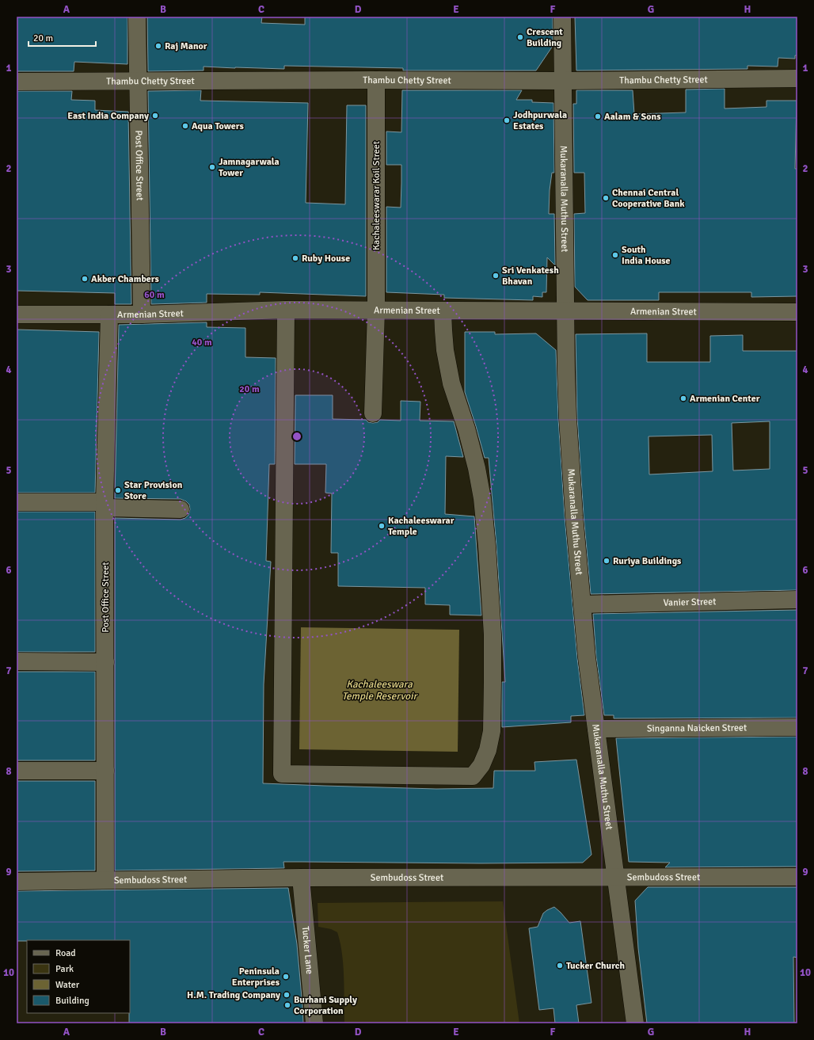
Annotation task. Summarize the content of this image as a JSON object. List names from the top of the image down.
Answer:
{
  "streets": {
    "street": [
      "Thambu Chetty Street",
      "Post Office Street",
      "Kachaleeswarar Koil Street",
      "Mukaranalla Muthu Street",
      "Armenian Street",
      "Vanier Street",
      "Singanna Naicken Street",
      "Sembudoss Street",
      "Tucker Lane"
    ]
  },
  "crossings": [
    ["Thambu Chetty Street", "Post Office Street"],
    ["Thambu Chetty Street", "Kachaleeswarar Koil Street"],
    ["Thambu Chetty Street", "Mukaranalla Muthu Street"],
    ["Post Office Street", "Armenian Street"],
    ["Post Office Street", "Sembudoss Street"],
    ["Kachaleeswarar Koil Street", "Armenian Street"],
    ["Mukaranalla Muthu Street", "Armenian Street"],
    ["Mukaranalla Muthu Street", "Vanier Street"],
    ["Mukaranalla Muthu Street", "Singanna Naicken Street"],
    ["Mukaranalla Muthu Street", "Sembudoss Street"],
    ["Sembudoss Street", "Tucker Lane"]
  ],
  "water": ["Kachaleeswara Temple Reservoir"],
  "places": [
    "Crescent Building",
    "Raj Manor",
    "East India Company",
    "Aalam & Sons",
    "Jodhpurwala Estates",
    "Aqua Towers",
    "Jamnagarwala Tower",
    "Chennai Central Cooperative Bank",
    "South India House",
    "Ruby House",
    "Sri Venkatesh Bhavan",
    "Akber Chambers",
    "Armenian Center",
    "Star Provision Store",
    "Kachaleeswarar Temple",
    "Ruriya Buildings",
    "Tucker Church",
    "Peninsula Enterprises",
    "H.M. Trading Company",
    "Burhani Supply Corporation"
  ],
  "legend": [
    "Road",
    "Park",
    "Water",
    "Building"
  ],
  "scale_bar": "20 m",
  "grid": {
    "columns": [
      "A",
      "B",
      "C",
      "D",
      "E",
      "F",
      "G",
      "H"
    ],
    "rows": [
      "1",
      "2",
      "3",
      "4",
      "5",
      "6",
      "7",
      "8",
      "9",
      "10"
    ]
  },
  "rings": ["60 m", "40 m", "20 m"]
}
